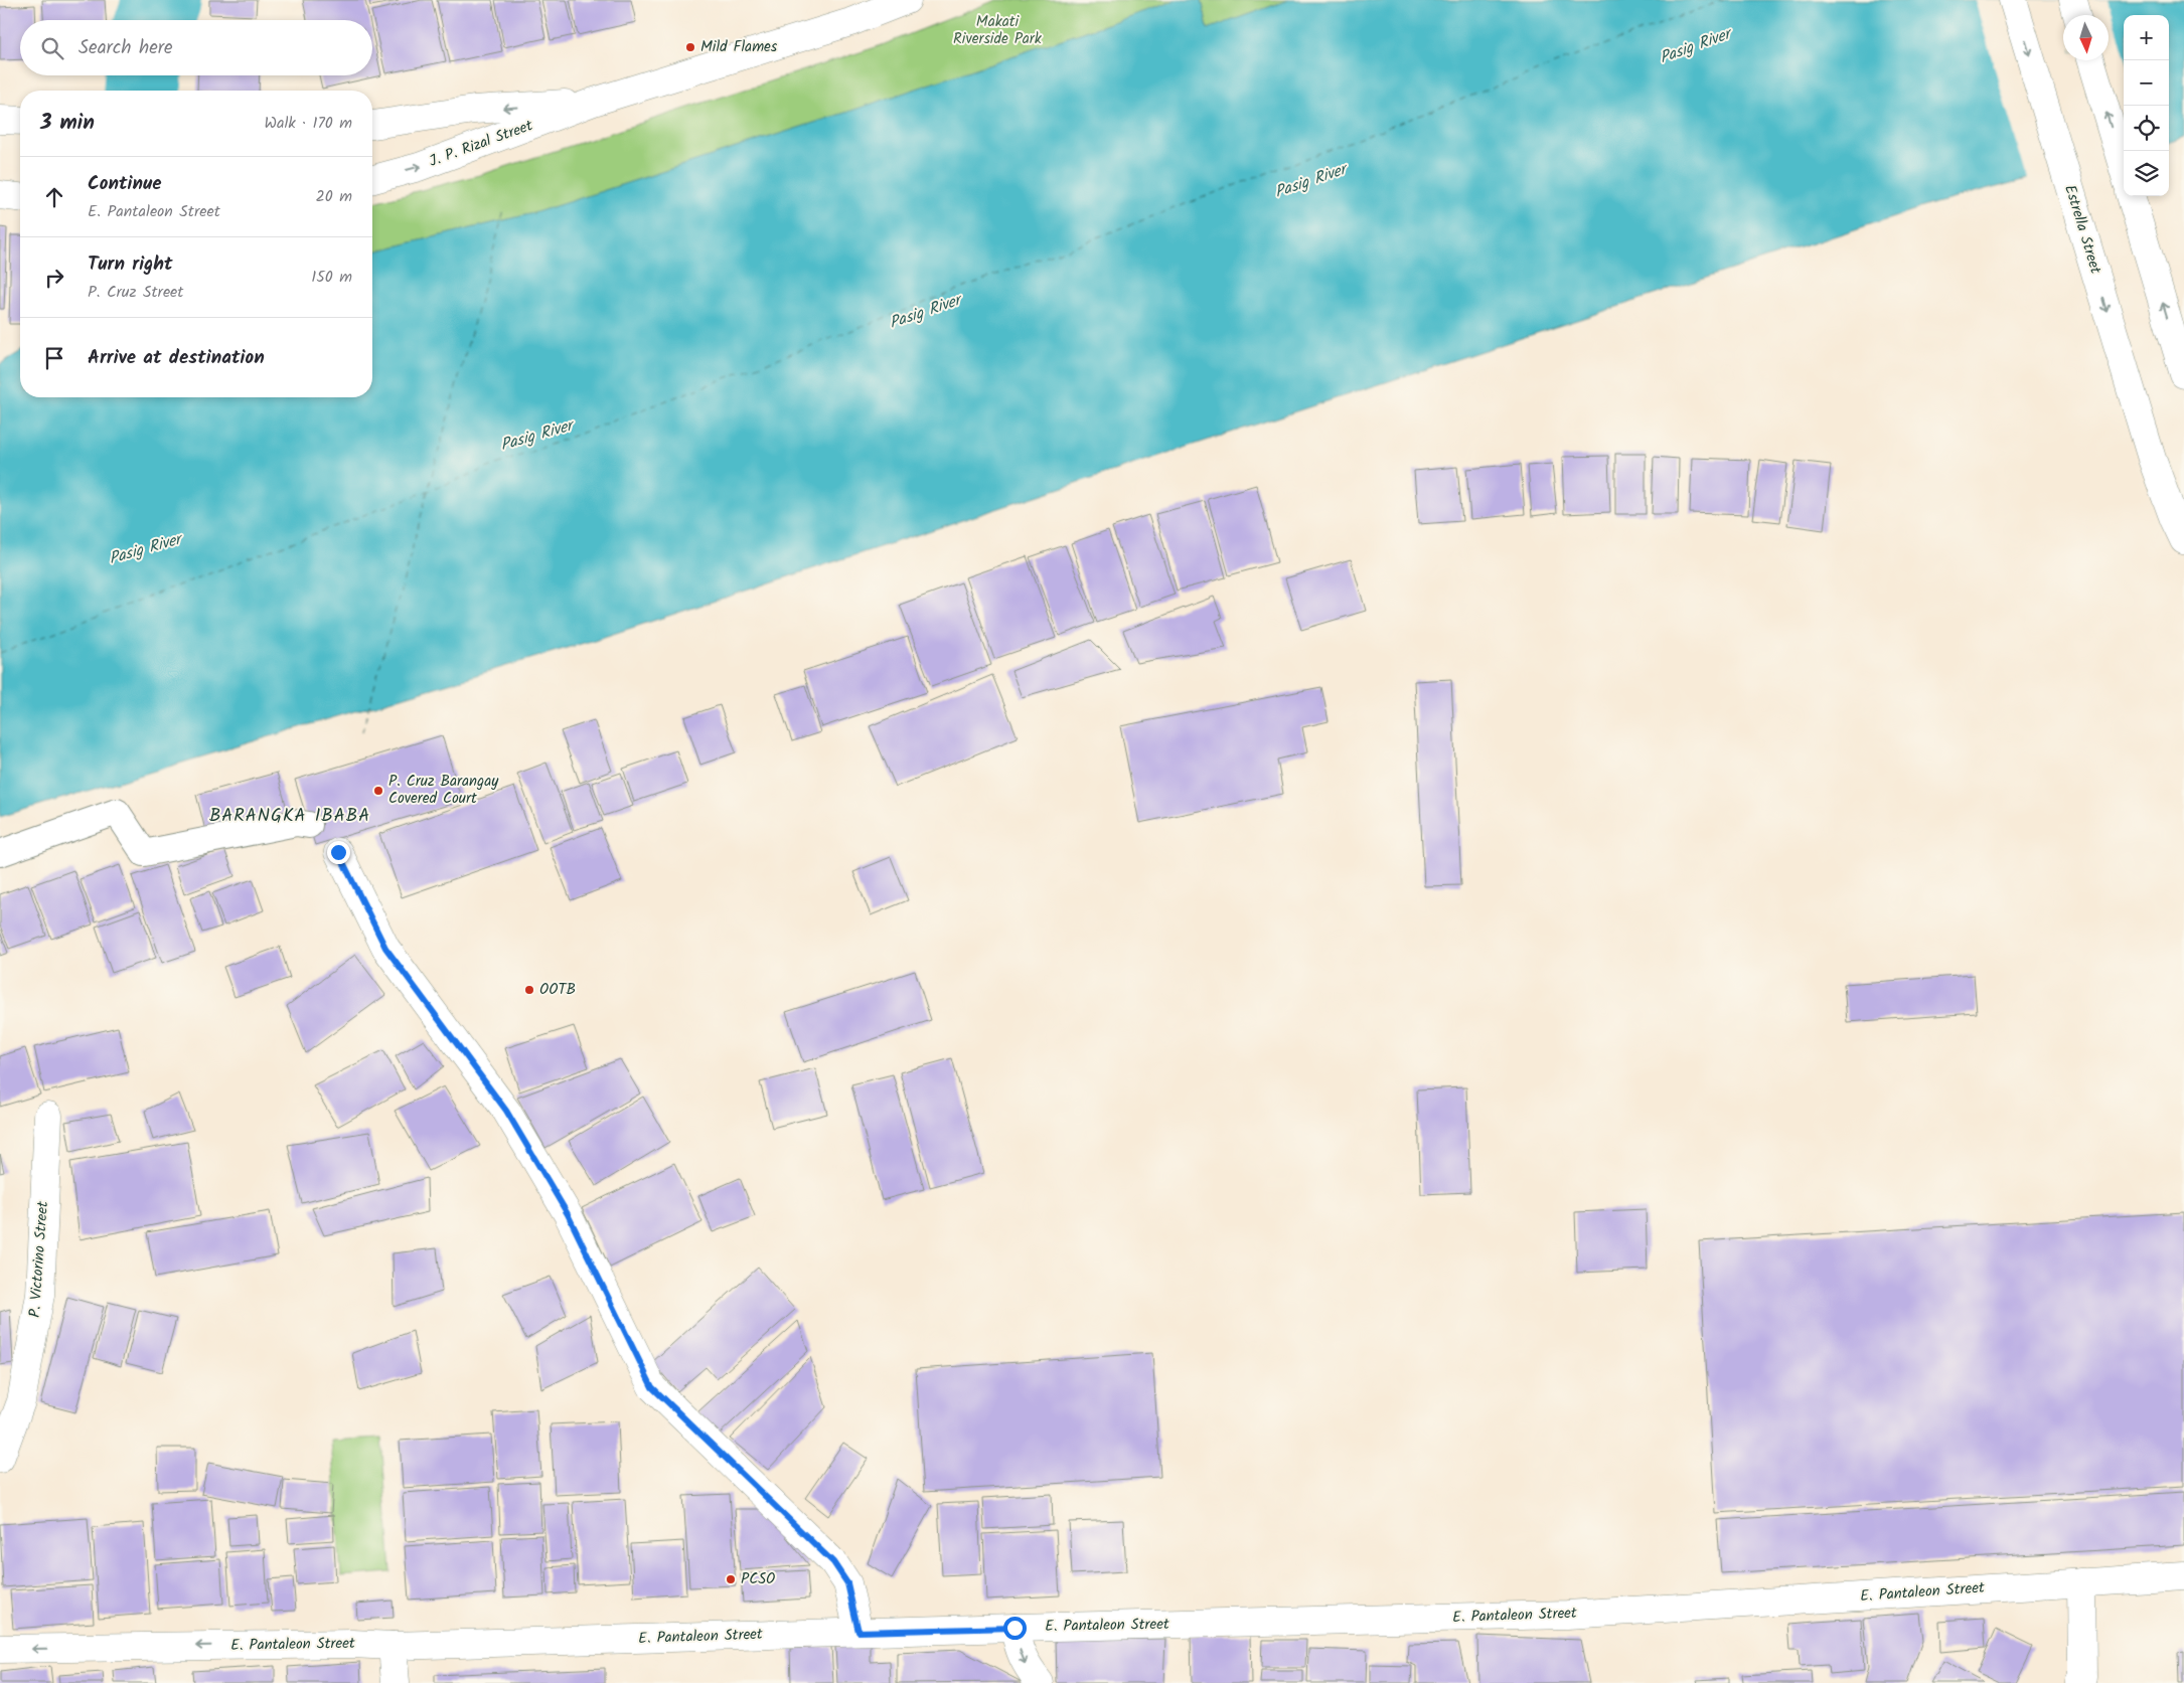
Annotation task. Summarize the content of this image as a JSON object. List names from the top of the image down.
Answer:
{
  "streets": {
    "street": [
      "J. P. Rizal Street",
      "Estrella Street",
      "P. Victorino Street",
      "E. Pantaleon Street"
    ]
  },
  "districts": ["BARANGKA IBABA"],
  "water": ["Pasig River"],
  "parks": ["Makati Riverside Park"],
  "places": [
    "Mild Flames",
    "P. Cruz Barangay Covered Court",
    "OOTB",
    "PCSO"
  ],
  "north": "bottom",
  "page": {
    "map_buttons": ["+", "−"],
    "search": "Search here",
    "heading": ["3 min", "Walk · 170 m"],
    "list": [
      ["Continue", "E. Pantaleon Street", "20 m"],
      ["Turn right", "P. Cruz Street", "150 m"],
      "Arrive at destination"
    ]
  }
}
